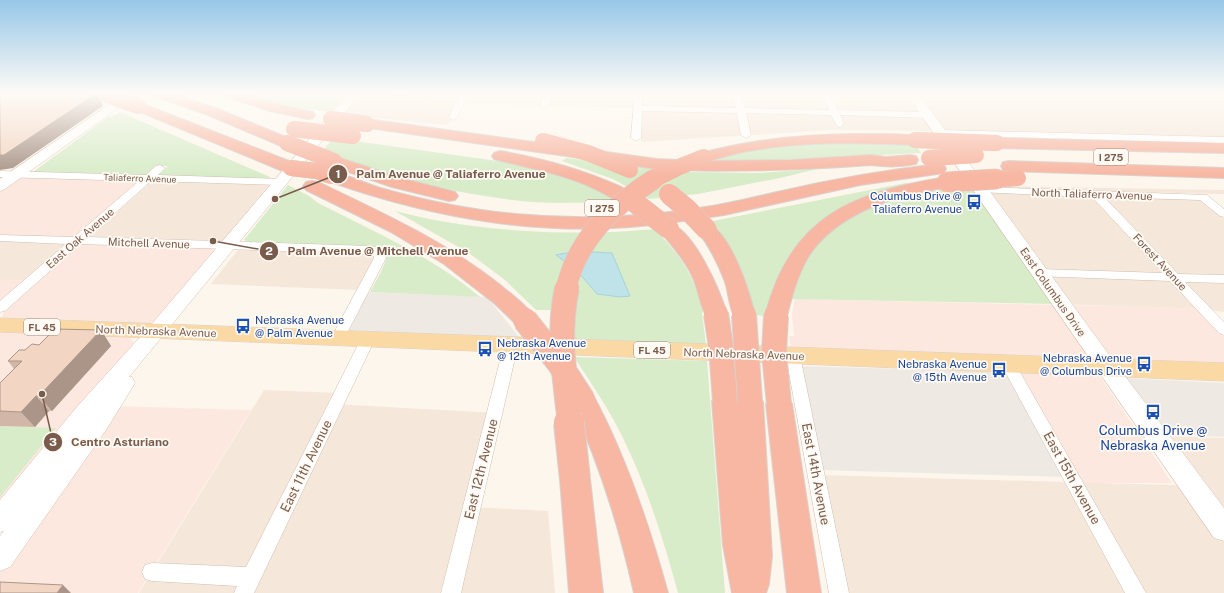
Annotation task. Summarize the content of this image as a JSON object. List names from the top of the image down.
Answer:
{
  "streets": {
    "highway": ["I 275"],
    "main road": ["FL 45", "North Nebraska Avenue"],
    "street": [
      "Taliaferro Avenue",
      "North Taliaferro Avenue",
      "East Oak Avenue",
      "Mitchell Avenue",
      "Forest Avenue",
      "East Columbus Drive",
      "East 11th Avenue",
      "East 12th Avenue",
      "East 14th Avenue",
      "East 15th Avenue"
    ]
  },
  "crossings": [
    ["Taliaferro Avenue", "East Oak Avenue"],
    ["North Taliaferro Avenue", "Forest Avenue"],
    ["North Taliaferro Avenue", "East Columbus Drive"],
    ["East Oak Avenue", "Mitchell Avenue"],
    ["Mitchell Avenue", "North Nebraska Avenue"],
    ["East Columbus Drive", "North Nebraska Avenue"],
    ["North Nebraska Avenue", "East 11th Avenue"],
    ["North Nebraska Avenue", "East 12th Avenue"],
    ["North Nebraska Avenue", "East 14th Avenue"],
    ["North Nebraska Avenue", "East 15th Avenue"]
  ],
  "places": {
    "other": ["Palm Avenue @ Taliaferro Avenue", "Palm Avenue @ Mitchell Avenue", "Centro Asturiano"],
    "bus stop": [
      "Columbus Drive @ Taliaferro Avenue",
      "Nebraska Avenue @ Palm Avenue",
      "Nebraska Avenue @ 12th Avenue",
      "Nebraska Avenue @ Columbus Drive",
      "Nebraska Avenue @ 15th Avenue",
      "Columbus Drive @ Nebraska Avenue"
    ]
  }
}
